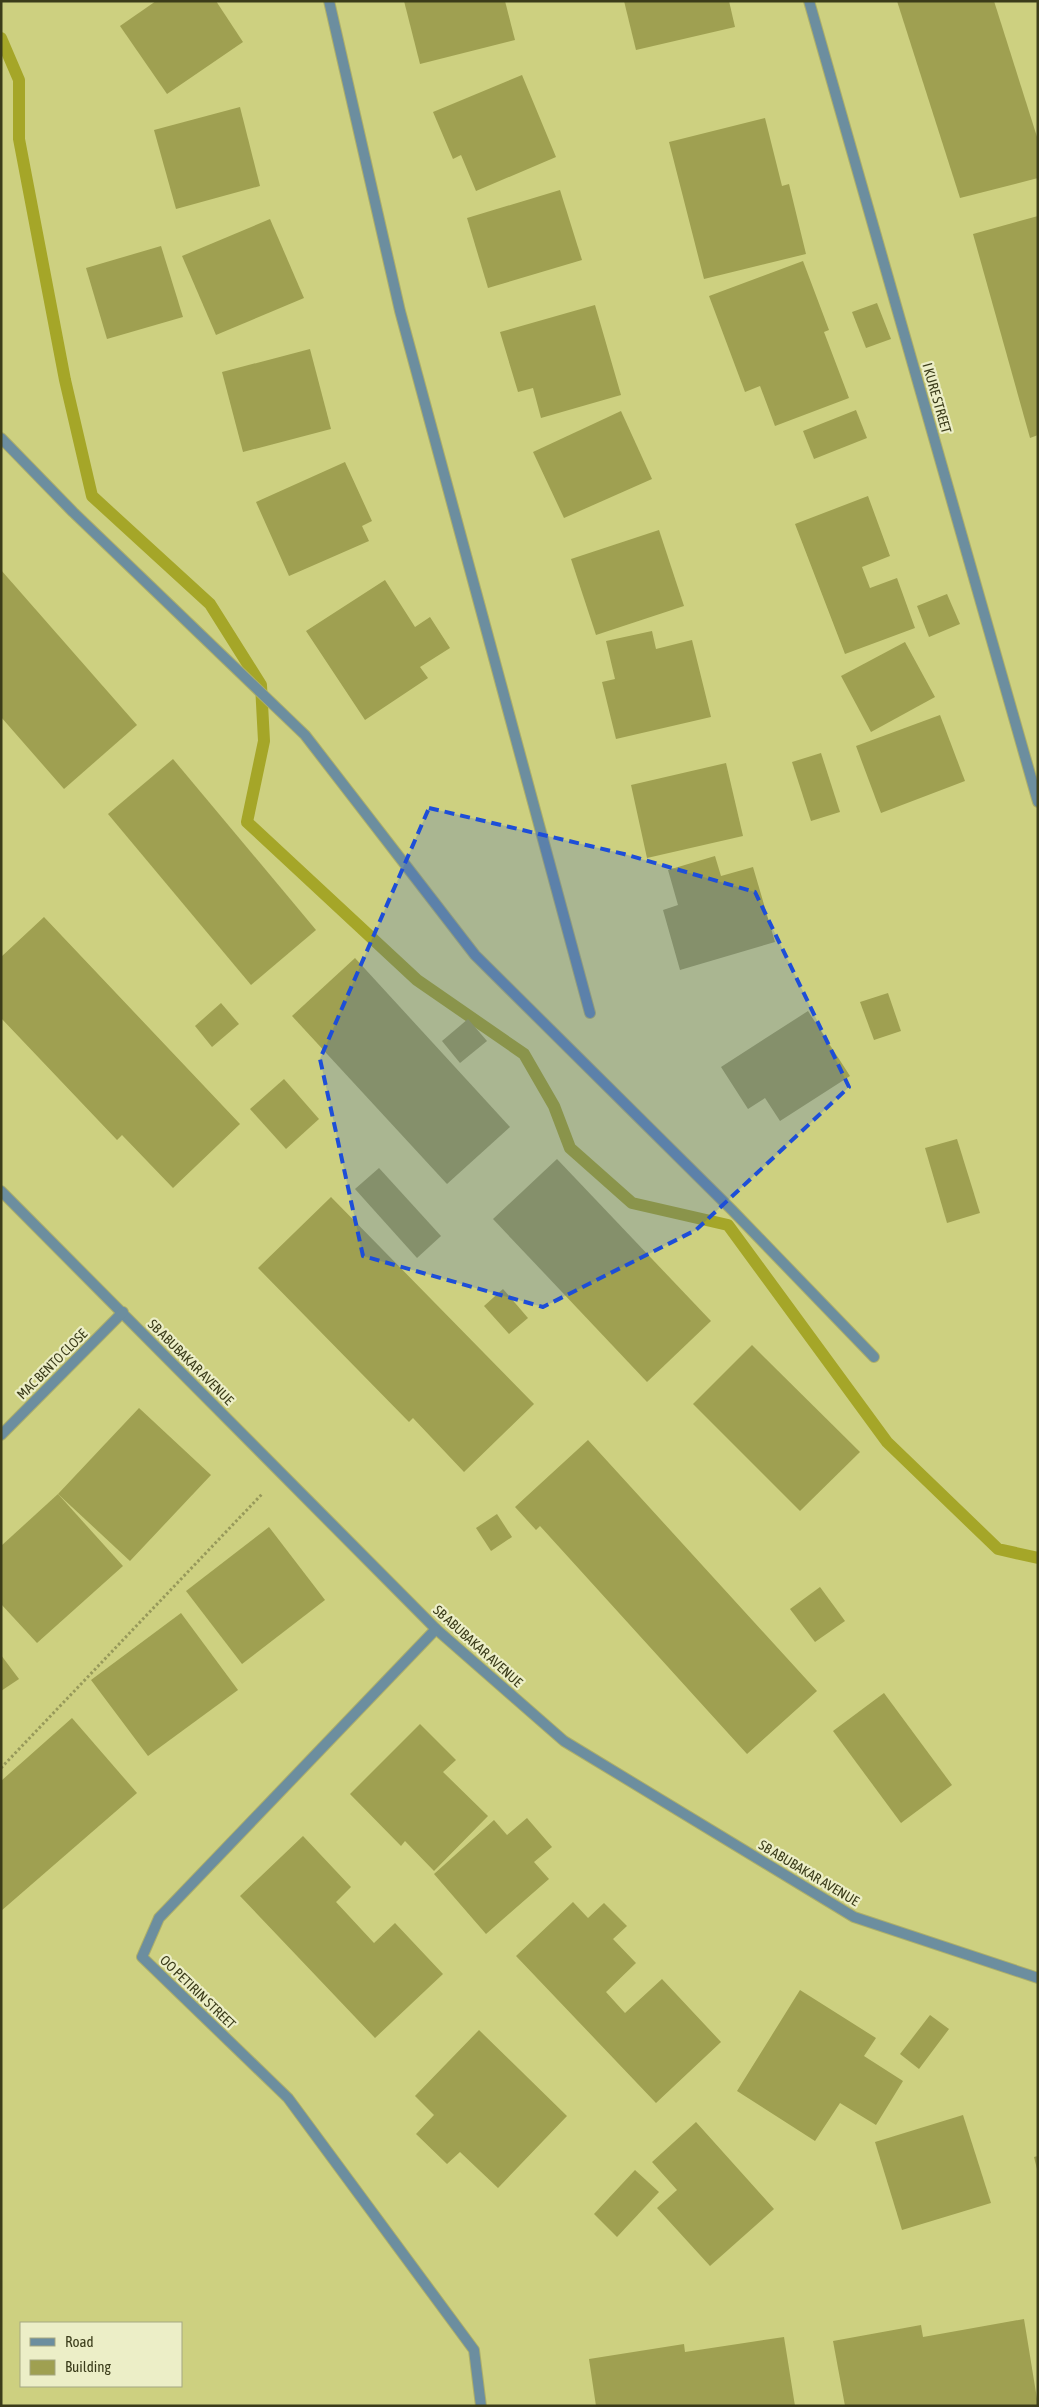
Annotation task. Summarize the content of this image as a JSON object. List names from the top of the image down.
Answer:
{
  "streets": {
    "street": [
      "I KURE STREET",
      "SB ABUBAKAR AVENUE",
      "MAC BENTO CLOSE",
      "OO PETIRIN STREET"
    ]
  },
  "crossings": [
    ["SB ABUBAKAR AVENUE", "MAC BENTO CLOSE"],
    ["SB ABUBAKAR AVENUE", "OO PETIRIN STREET"]
  ],
  "legend": ["Road", "Building"]
}
